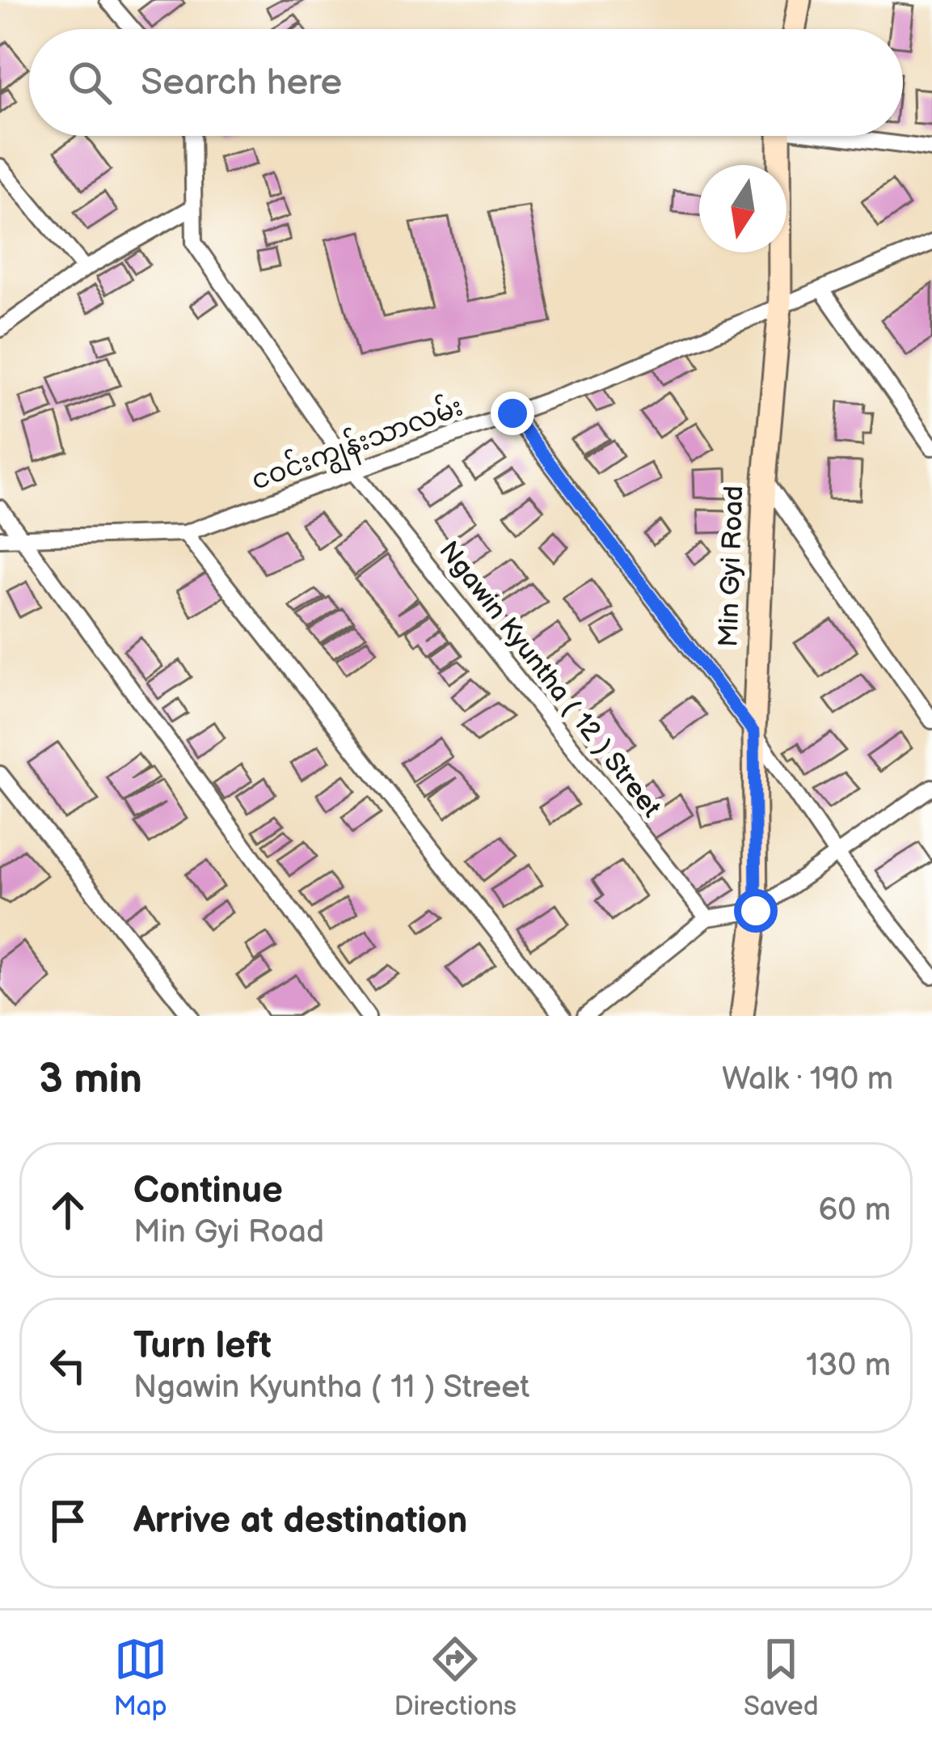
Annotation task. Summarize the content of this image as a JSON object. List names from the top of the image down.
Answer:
{
  "streets": {
    "main road": ["Min Gyi Road"],
    "street": ["ငဝင်းကျွန်းသာလမ်း", "Ngawin Kyuntha ( 12 ) Street"]
  },
  "crossings": [
    ["ငဝင်းကျွန်းသာလမ်း", "Min Gyi Road"],
    ["ငဝင်းကျွန်းသာလမ်း", "Ngawin Kyuntha ( 12 ) Street"]
  ],
  "north": "bottom",
  "page": {
    "search": "Search here",
    "heading": ["3 min", "Walk · 190 m"],
    "list": [
      ["Continue", "Min Gyi Road", "60 m"],
      ["Turn left", "Ngawin Kyuntha ( 11 ) Street", "130 m"],
      "Arrive at destination"
    ],
    "nav": ["Map", "Directions", "Saved"]
  }
}
